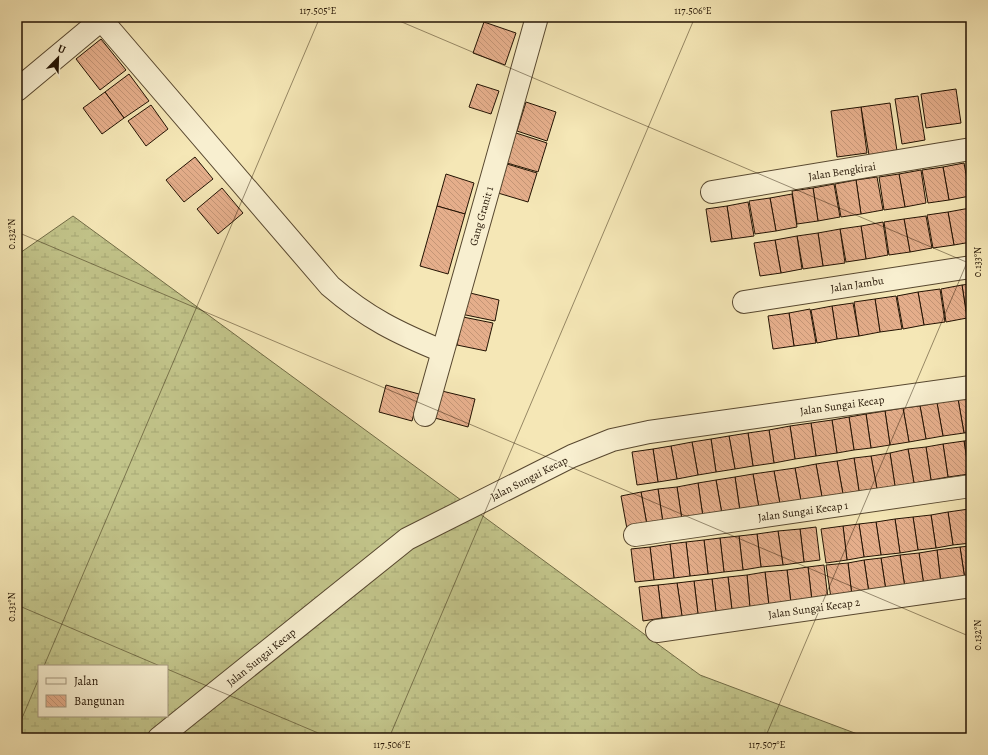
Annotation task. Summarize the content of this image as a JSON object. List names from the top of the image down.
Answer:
{
  "streets": {
    "street": [
      "Jalan Bengkirai",
      "Gang Granit 1",
      "Jalan Jambu",
      "Jalan Sungai Kecap",
      "Jalan Sungai Kecap 1",
      "Jalan Sungai Kecap 2"
    ]
  },
  "legend": ["Jalan", "Bangunan"],
  "north": "top right",
  "coordinates": [
    "117.505°E",
    "117.506°E",
    "0.132°N",
    "0.133°N",
    "0.131°N",
    "117.507°E"
  ]
}
